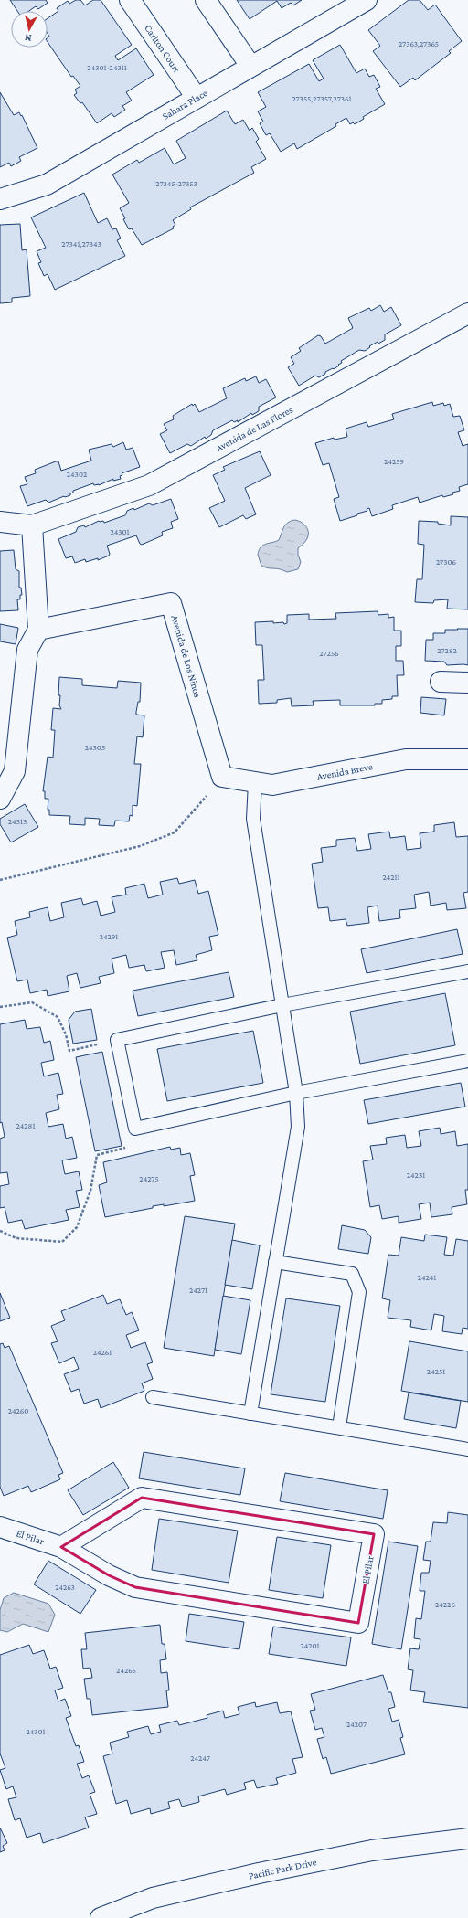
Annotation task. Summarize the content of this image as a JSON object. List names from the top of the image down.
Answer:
{
  "streets": {
    "street": [
      "Carlton Court",
      "Sahara Place",
      "Avenida de Las Flores",
      "Avenida de Los Ninos",
      "Avenida Breve",
      "El Pilar",
      "Pacific Park Drive"
    ]
  },
  "crossings": [
    ["Carlton Court", "Sahara Place"],
    ["Avenida de Los Ninos", "Avenida Breve"]
  ],
  "house_numbers": [
    "27363,27365",
    "24301-24311",
    "27355,27357,27361",
    "27345-27353",
    "27341,27343",
    "24259",
    "24302",
    "24301",
    "27306",
    "27282",
    "27256",
    "24305",
    "24313",
    "24211",
    "24291",
    "24281",
    "24231",
    "24275",
    "24241",
    "24271",
    "24261",
    "24251",
    "24260",
    "24263",
    "24226",
    "24201",
    "24265",
    "24207",
    "24301",
    "24247"
  ],
  "north": "bottom"
}
